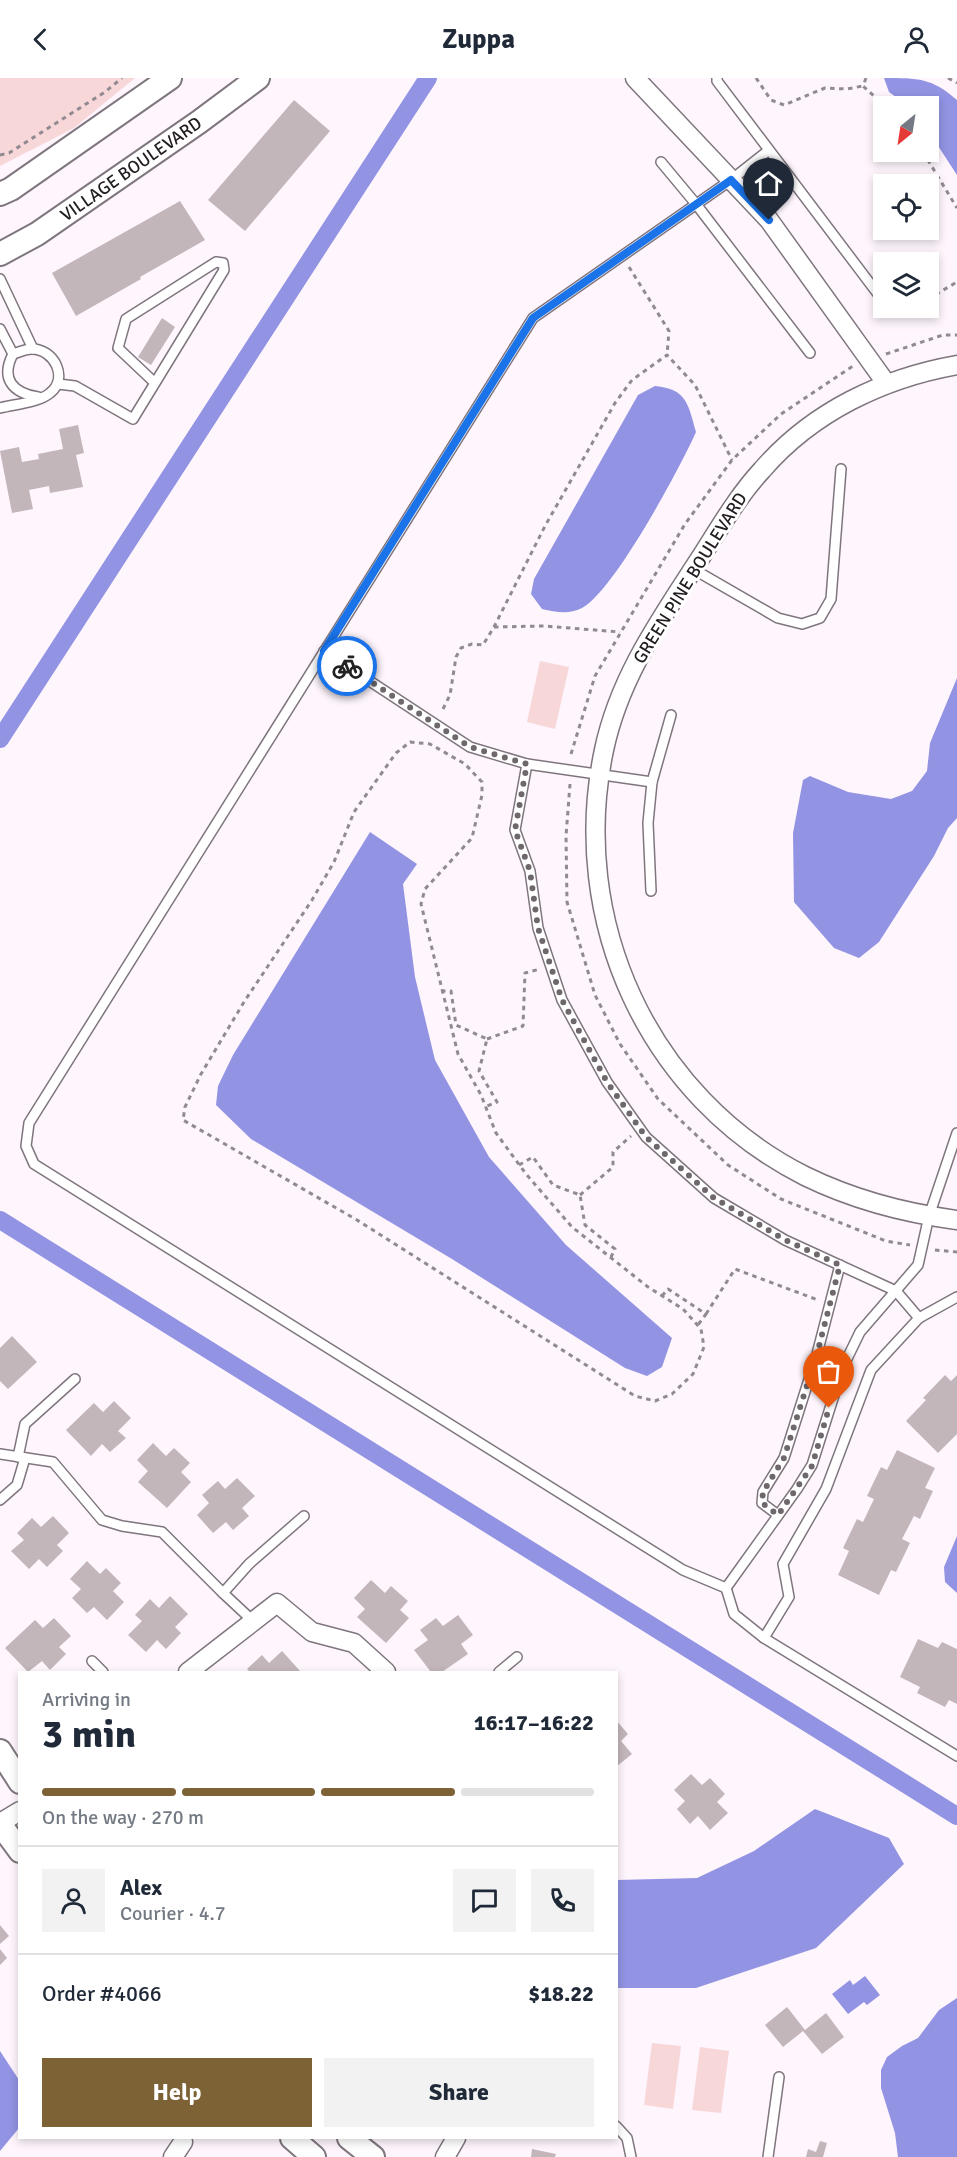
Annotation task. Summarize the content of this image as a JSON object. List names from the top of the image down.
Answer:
{
  "streets": {
    "street": ["VILLAGE BOULEVARD", "GREEN PINE BOULEVARD"]
  },
  "north": "bottom left",
  "page": {
    "header": "Zuppa",
    "heading": ["3 min", "Arriving in", "16:17–16:22"],
    "panel": [
      "Alex",
      "Courier · 4.7",
      "Order #4066",
      "$18.22"
    ],
    "bar": "On the way · 270 m",
    "buttons": ["Help", "Share"]
  }
}
